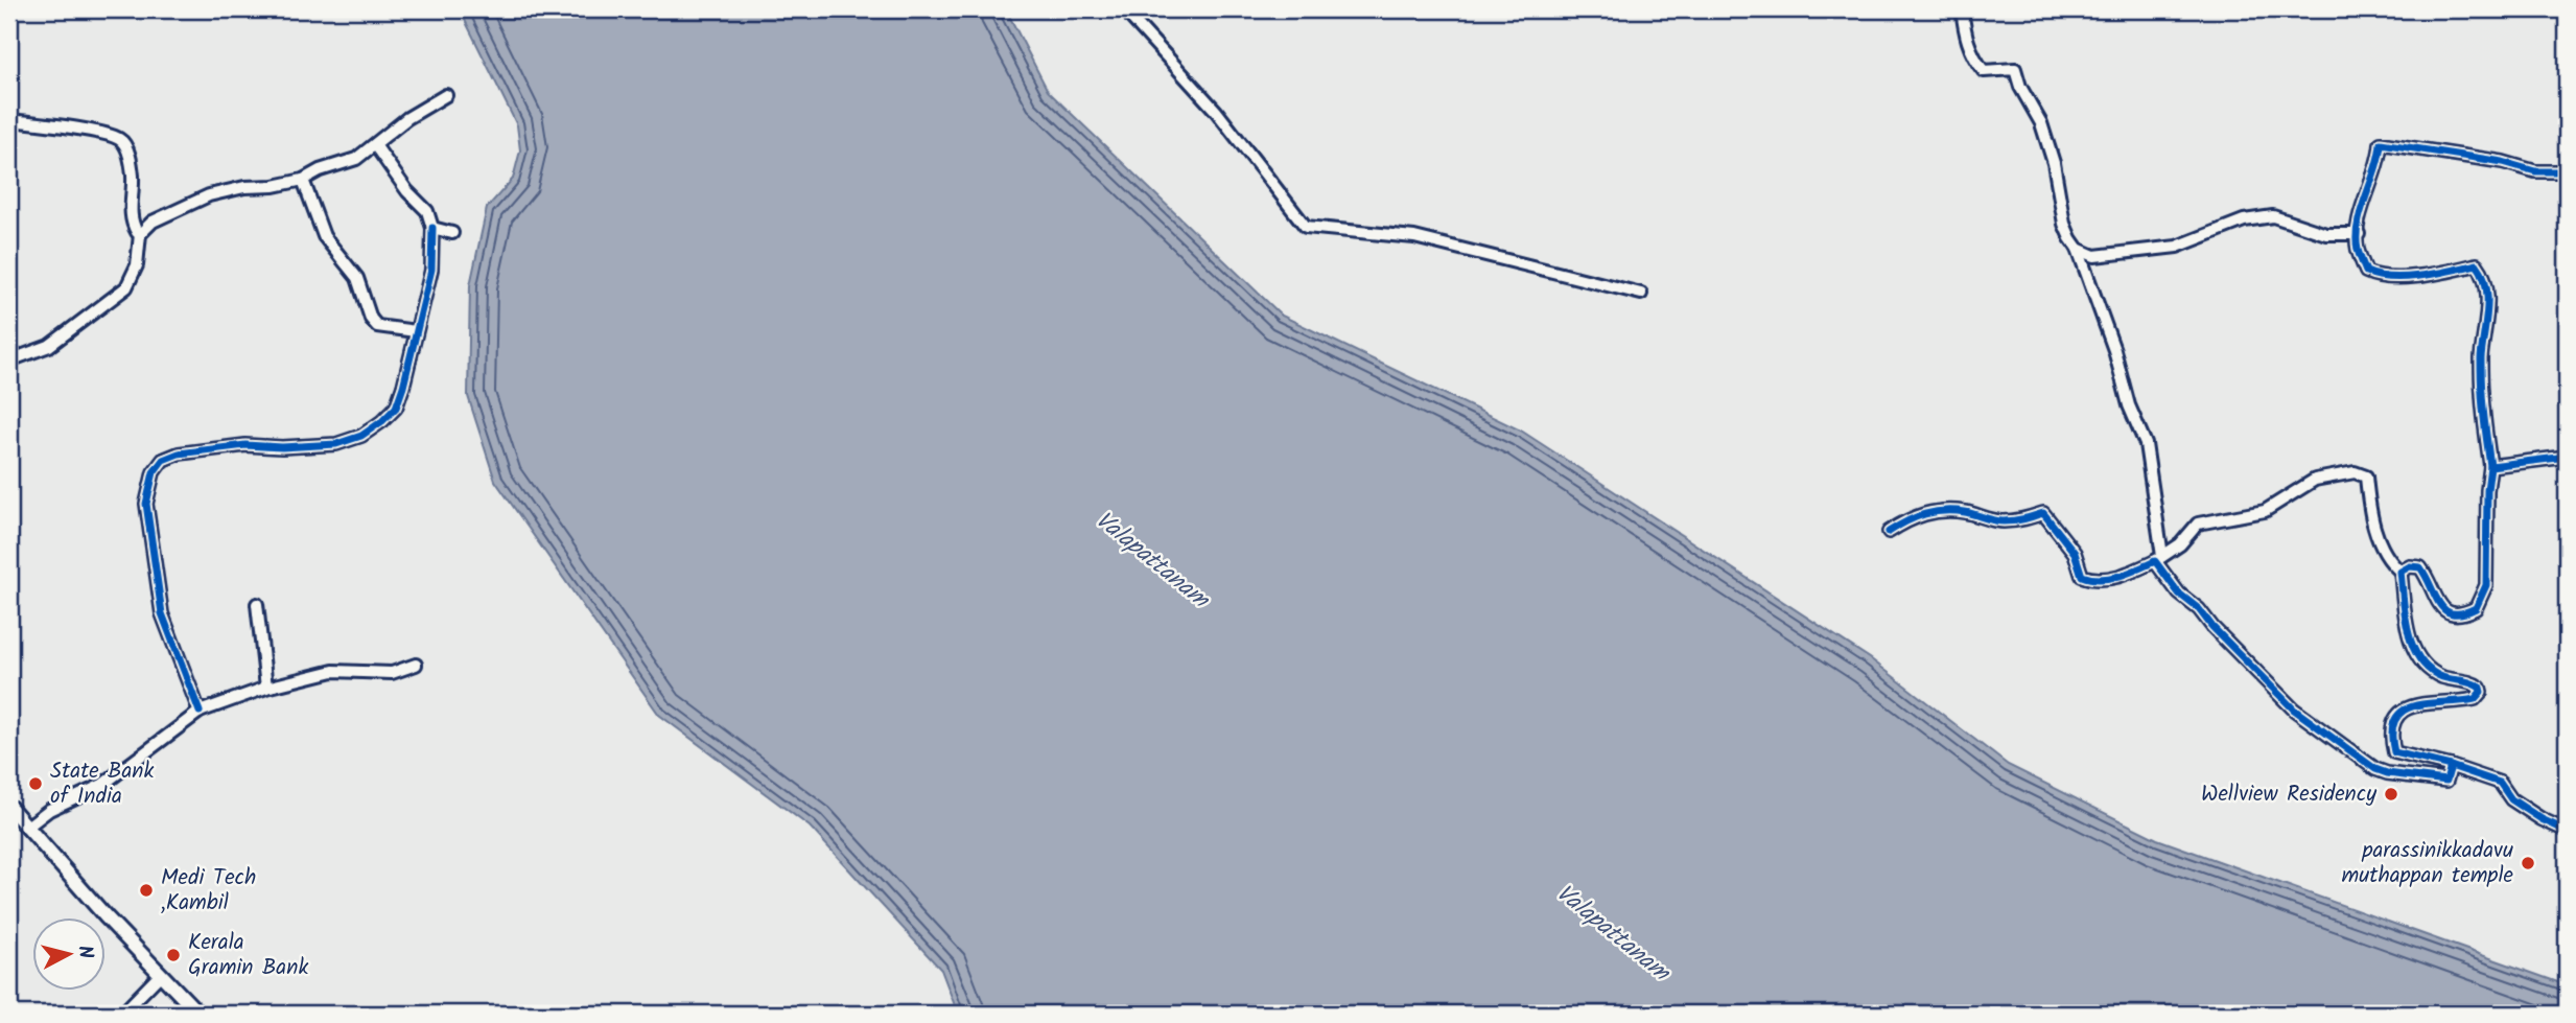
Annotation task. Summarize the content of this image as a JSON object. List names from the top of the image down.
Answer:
{
  "water": ["Valapattanam"],
  "places": [
    "State Bank of India",
    "Wellview Residency",
    "parassinikkadavu muthappan temple",
    "Medi Tech ,Kambil",
    "Kerala Gramin Bank"
  ],
  "north": "right"
}
